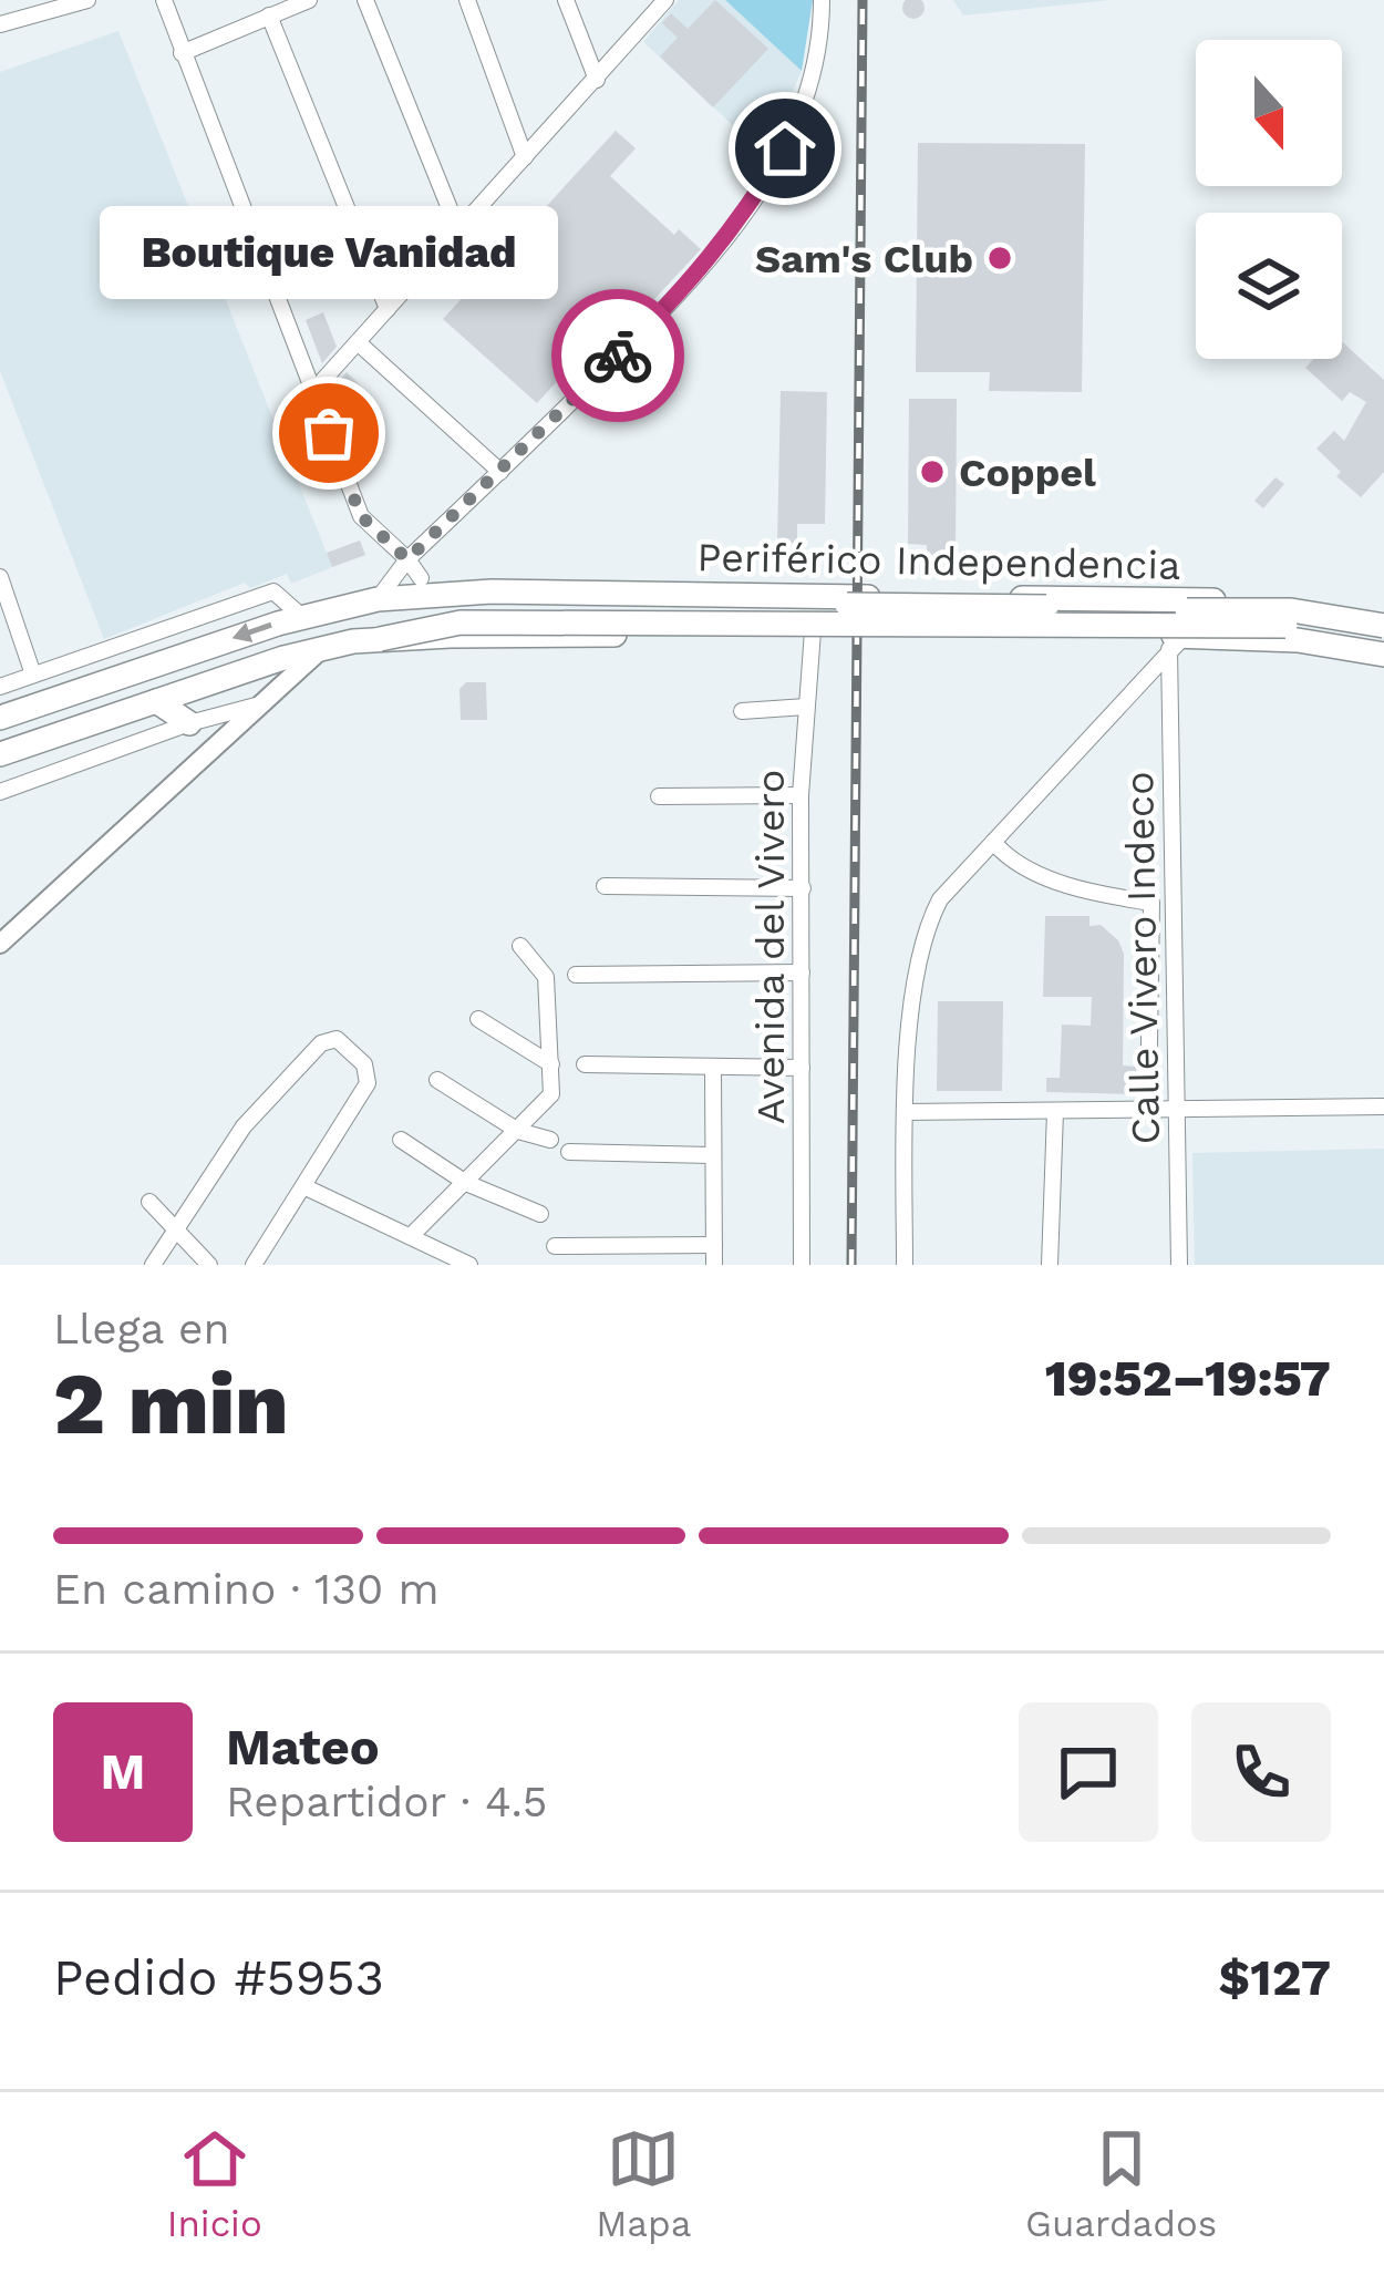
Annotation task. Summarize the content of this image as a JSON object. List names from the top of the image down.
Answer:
{
  "streets": {
    "highway": ["Periférico Independencia"],
    "street": ["Avenida del Vivero", "Calle Vivero Indeco"]
  },
  "crossings": [
    ["Periférico Independencia", "Avenida del Vivero"],
    ["Periférico Independencia", "Calle Vivero Indeco"]
  ],
  "places": ["Sam's Club", "Boutique Vanidad", "Coppel"],
  "north": "bottom",
  "page": {
    "bubble": "Boutique Vanidad",
    "heading": ["2 min", "Llega en", "19:52–19:57"],
    "panel": [
      "Mateo",
      "Repartidor · 4.5",
      "Pedido #5953",
      "$127"
    ],
    "bar": "En camino · 130 m",
    "round": "M",
    "tabs": ["Inicio", "Mapa", "Guardados"]
  }
}
